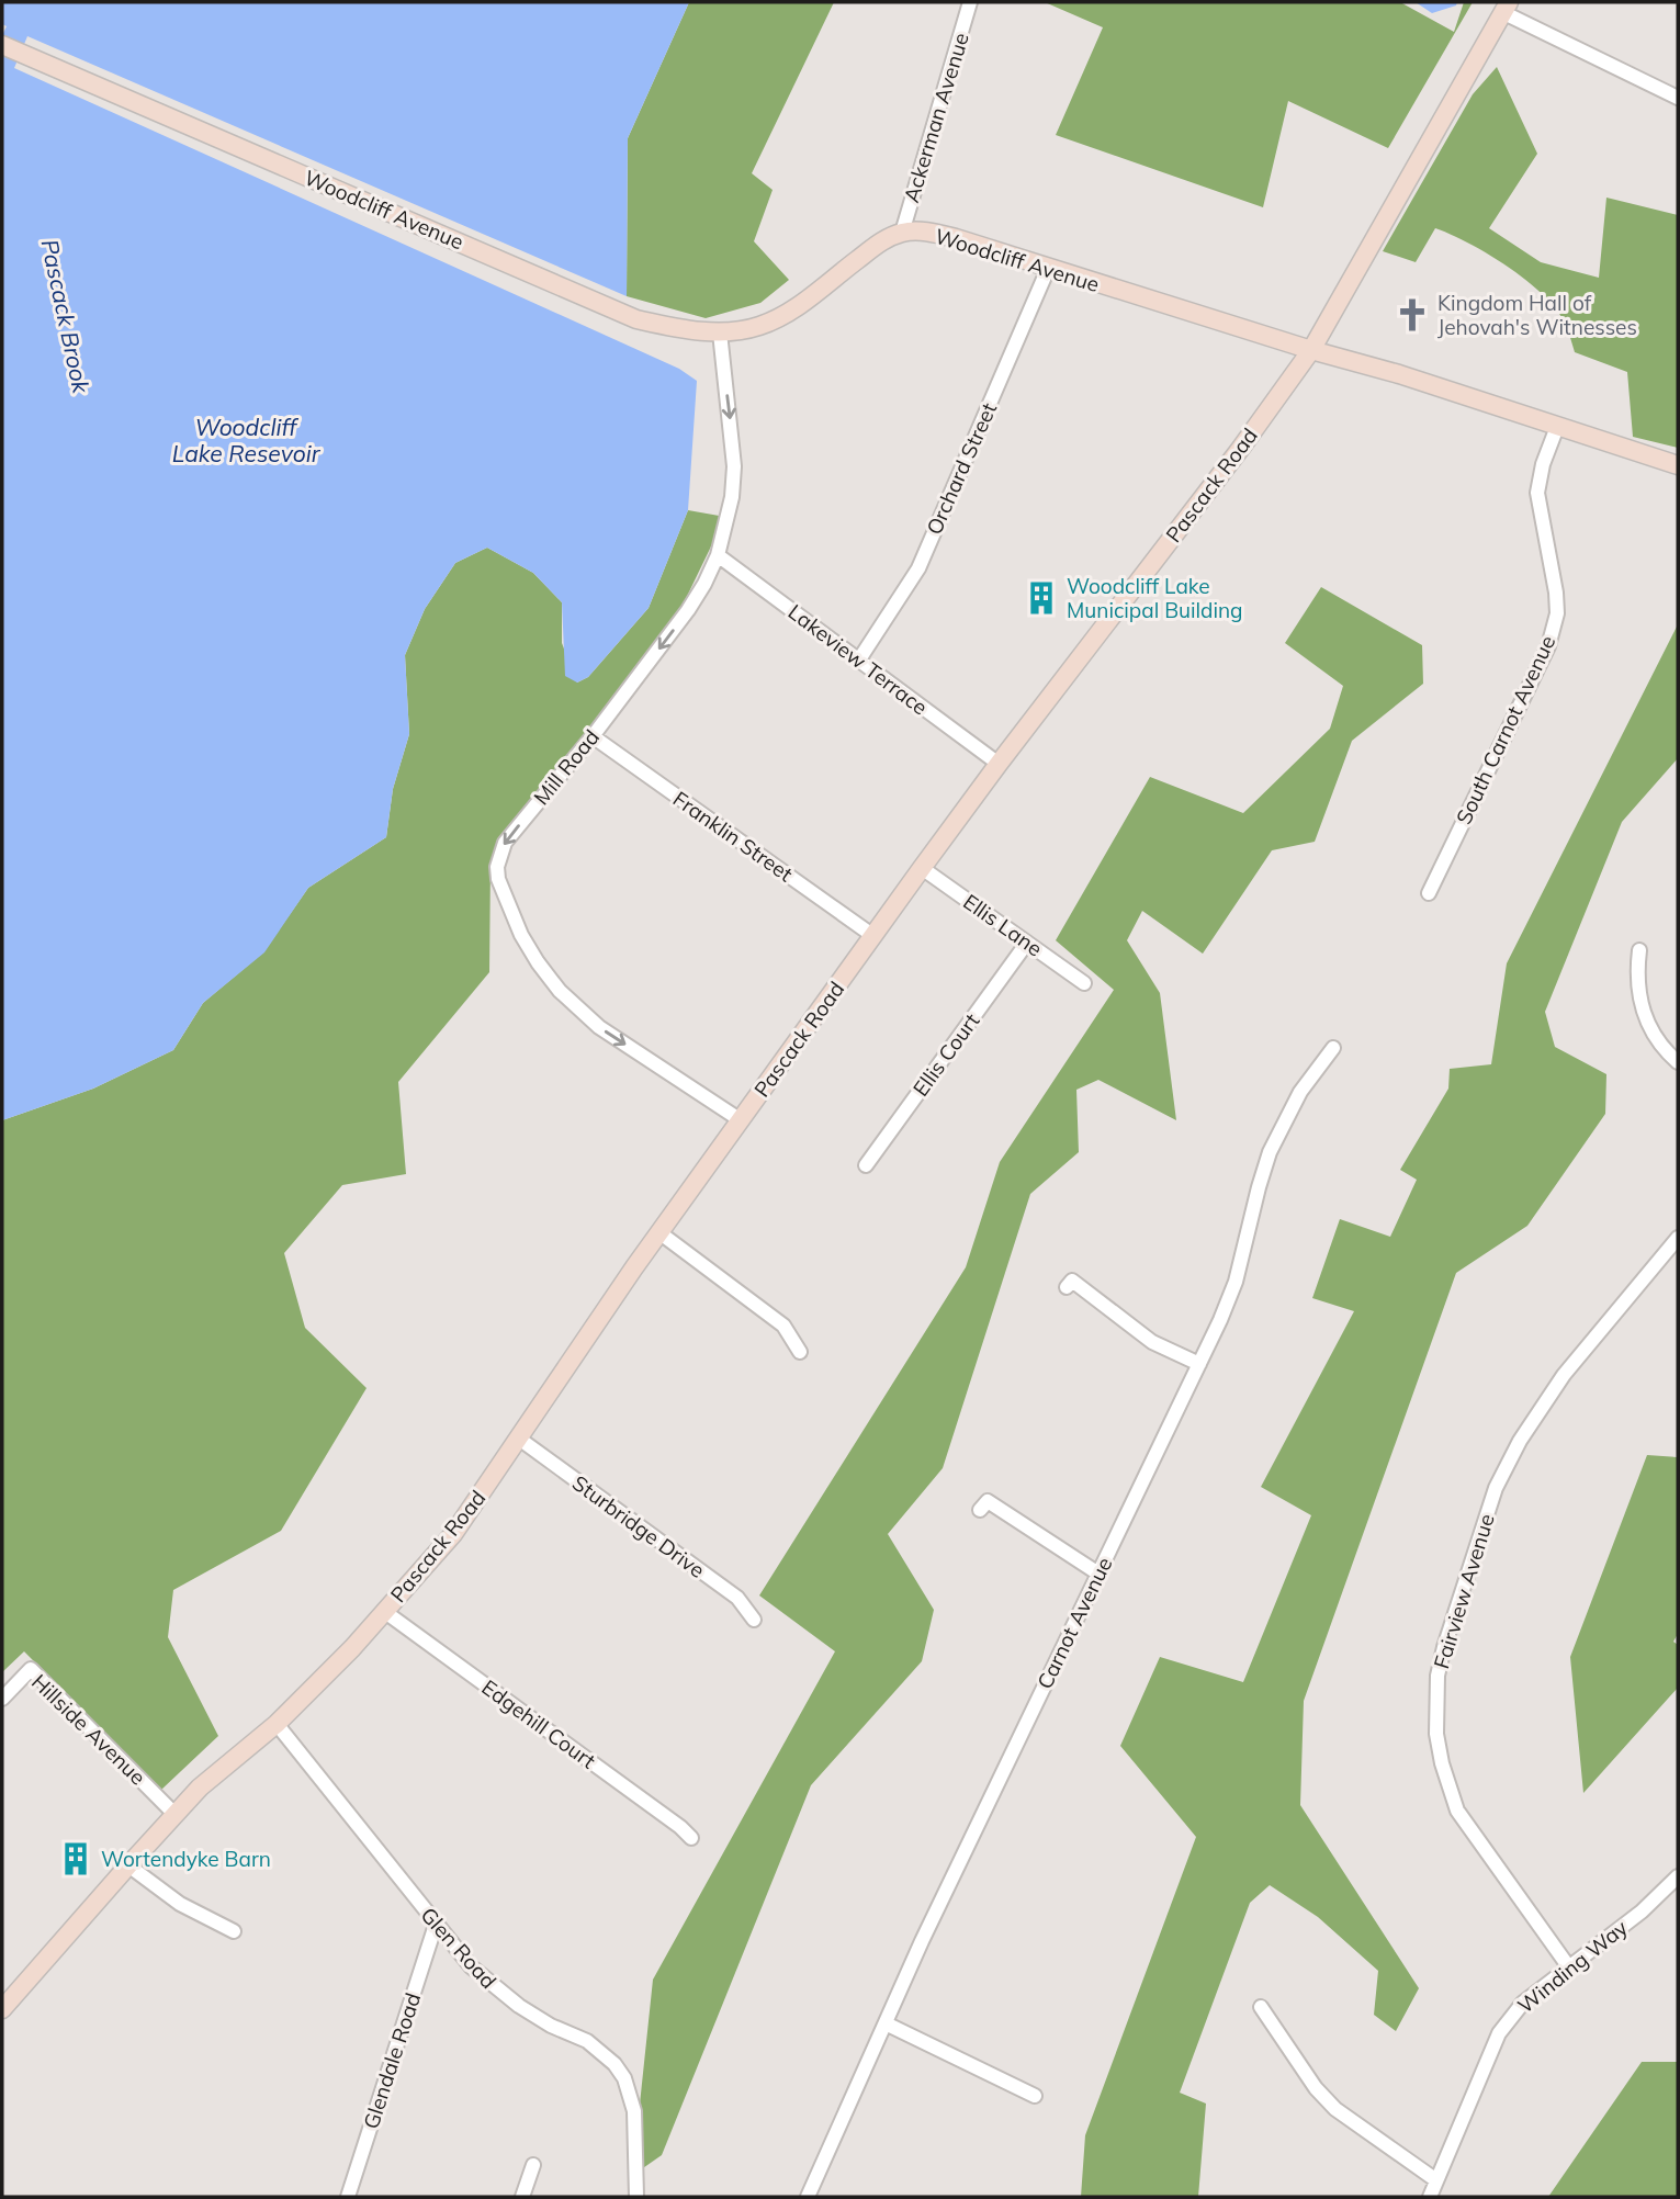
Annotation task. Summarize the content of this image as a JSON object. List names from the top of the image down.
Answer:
{
  "streets": {
    "street": [
      "Ackerman Avenue",
      "Woodcliff Avenue",
      "Orchard Street",
      "Pascack Road",
      "Lakeview Terrace",
      "South Carnot Avenue",
      "Mill Road",
      "Franklin Street",
      "Ellis Lane",
      "Ellis Court",
      "Sturbridge Drive",
      "Fairview Avenue",
      "Carnot Avenue",
      "Edgehill Court",
      "Hillside Avenue",
      "Glen Road",
      "Winding Way",
      "Glendale Road"
    ]
  },
  "crossings": [
    ["Ackerman Avenue", "Woodcliff Avenue"],
    ["Woodcliff Avenue", "Orchard Street"],
    ["Woodcliff Avenue", "Pascack Road"],
    ["Woodcliff Avenue", "South Carnot Avenue"],
    ["Woodcliff Avenue", "Mill Road"],
    ["Orchard Street", "Lakeview Terrace"],
    ["Pascack Road", "Lakeview Terrace"],
    ["Pascack Road", "Mill Road"],
    ["Pascack Road", "Franklin Street"],
    ["Pascack Road", "Ellis Lane"],
    ["Pascack Road", "Sturbridge Drive"],
    ["Pascack Road", "Edgehill Court"],
    ["Pascack Road", "Hillside Avenue"],
    ["Pascack Road", "Glen Road"],
    ["Lakeview Terrace", "Mill Road"],
    ["Mill Road", "Franklin Street"],
    ["Ellis Lane", "Ellis Court"],
    ["Fairview Avenue", "Winding Way"],
    ["Glen Road", "Glendale Road"]
  ],
  "one_way": ["Mill Road"],
  "water": ["Pascack Brook", "Woodcliff Lake Resevoir"],
  "places": {
    "church": ["Kingdom Hall of Jehovah's Witnesses"],
    "building": ["Woodcliff Lake Municipal Building", "Wortendyke Barn"]
  }
}
